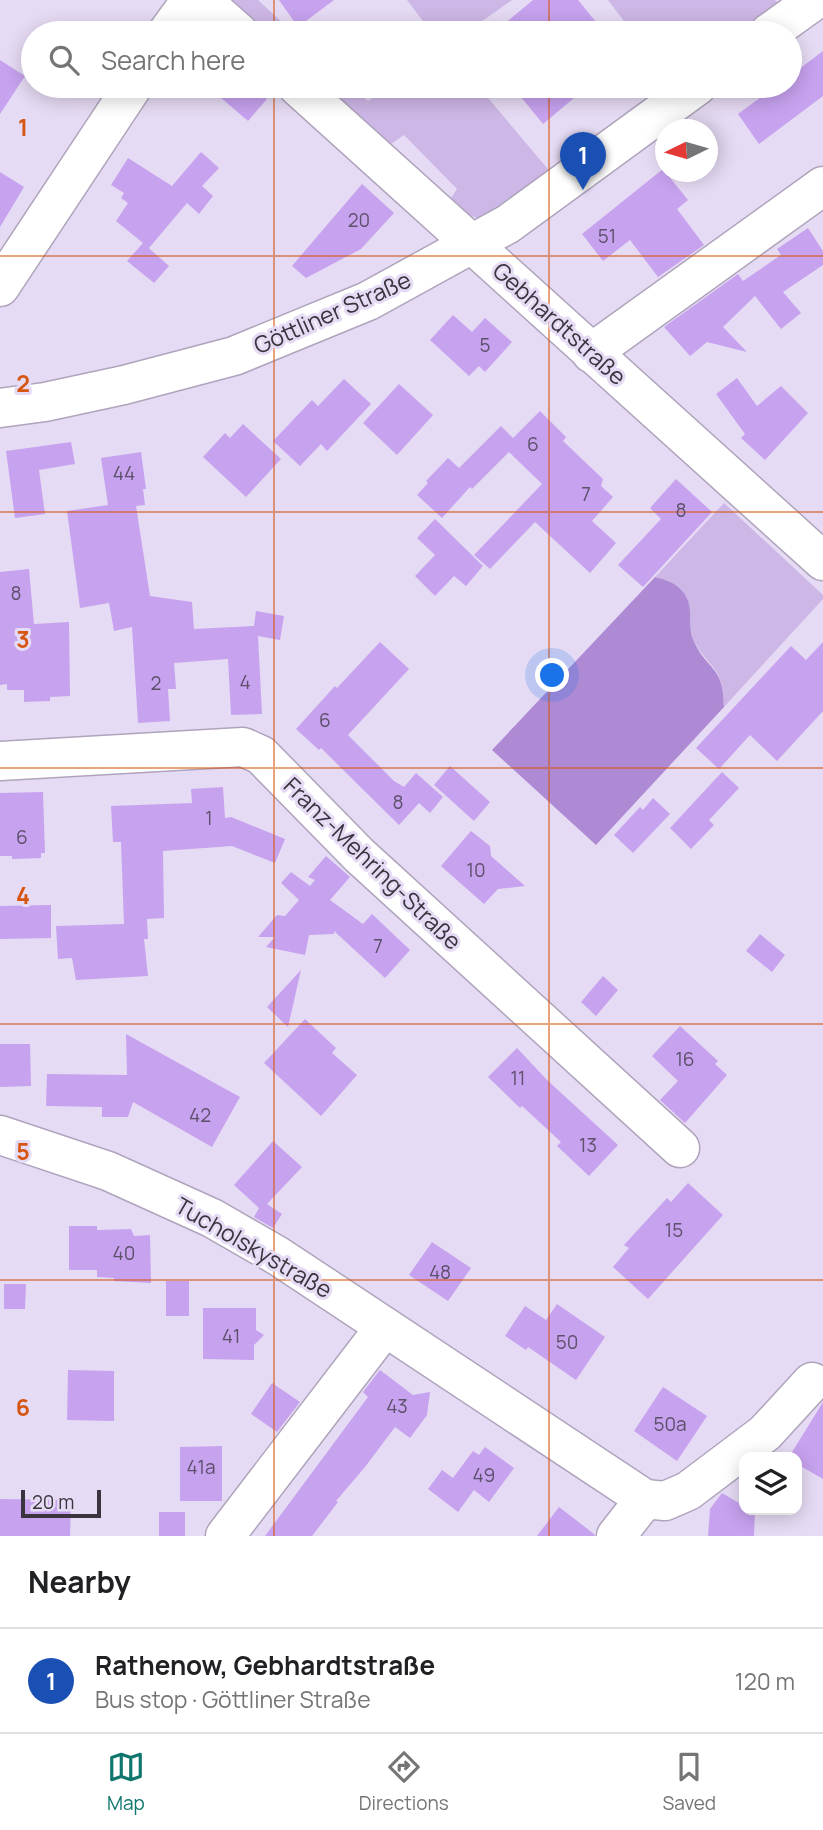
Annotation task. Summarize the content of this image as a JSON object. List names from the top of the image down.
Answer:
{
  "streets": {
    "street": [
      "Göttliner Straße",
      "Gebhardtstraße",
      "Franz-Mehring-Straße",
      "Tucholskystraße"
    ]
  },
  "crossings": [
    ["Göttliner Straße", "Gebhardtstraße"]
  ],
  "house_numbers": [
    "20",
    "51",
    "5",
    "6",
    "44",
    "7",
    "8",
    "8",
    "4",
    "2",
    "6",
    "8",
    "1",
    "6",
    "10",
    "7",
    "16",
    "11",
    "42",
    "13",
    "15",
    "40",
    "48",
    "41",
    "50",
    "43",
    "50a",
    "41a",
    "49"
  ],
  "scale_bar": "20 m",
  "north": "left",
  "page": {
    "search": "Search here",
    "pins": "1",
    "scale": "20 m",
    "heading": "Nearby",
    "list": [
      {
        "mark": "1",
        "name": "Rathenow, Gebhardtstraße",
        "note": "Bus stop · Göttliner Straße",
        "value": "120 m"
      }
    ],
    "nav": ["Map", "Directions", "Saved"]
  },
  "grid": {
    "rows": [
      "1",
      "2",
      "3",
      "4",
      "5",
      "6"
    ]
  }
}
